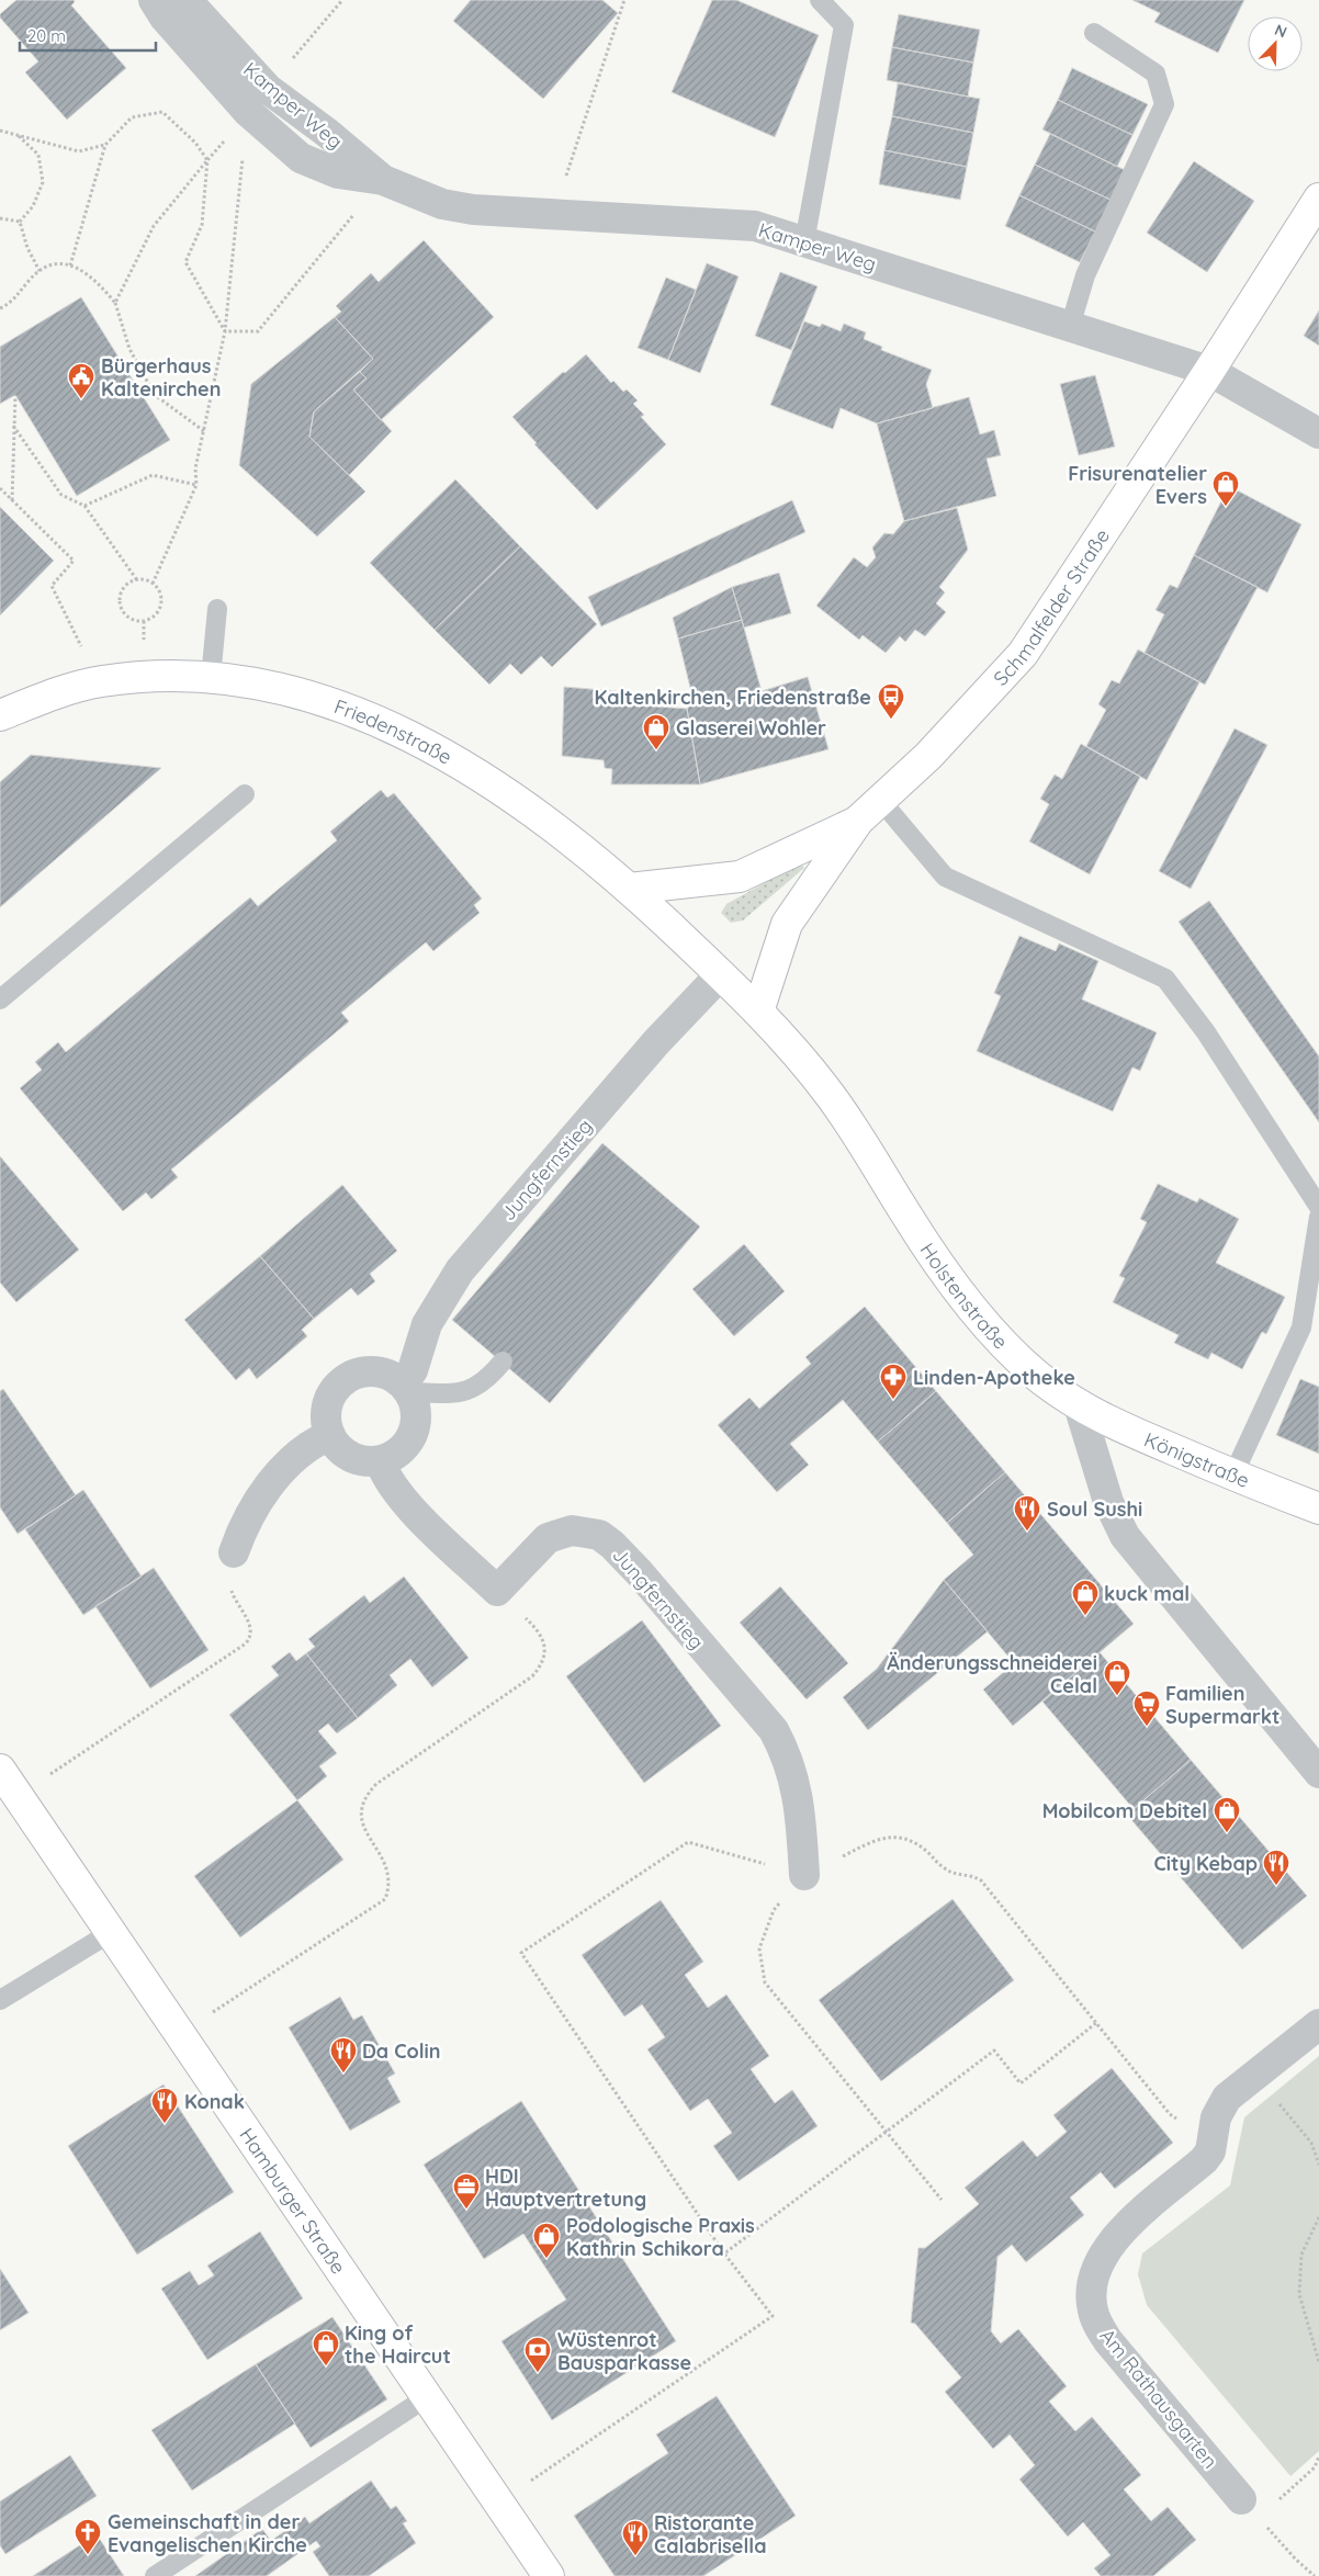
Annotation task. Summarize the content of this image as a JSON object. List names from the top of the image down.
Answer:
{
  "streets": {
    "main road": [
      "Schmalfelder Straße",
      "Friedenstraße",
      "Holstenstraße",
      "Königstraße",
      "Hamburger Straße"
    ],
    "street": ["Kamper Weg", "Jungfernstieg", "Am Rathausgarten"]
  },
  "crossings": [
    ["Kamper Weg", "Schmalfelder Straße"],
    ["Schmalfelder Straße", "Friedenstraße"],
    ["Schmalfelder Straße", "Holstenstraße"],
    ["Friedenstraße", "Jungfernstieg"],
    ["Friedenstraße", "Holstenstraße"],
    ["Jungfernstieg", "Holstenstraße"],
    ["Holstenstraße", "Königstraße"]
  ],
  "places": {
    "public building": ["Bürgerhaus Kaltenirchen"],
    "shop": [
      "Frisurenatelier Evers",
      "Glaserei Wohler",
      "kuck mal",
      "Änderungsschneiderei Celal",
      "Mobilcom Debitel",
      "Podologische Praxis Kathrin Schikora",
      "King of the Haircut"
    ],
    "bus stop": ["Kaltenkirchen, Friedenstraße"],
    "pharmacy": ["Linden-Apotheke"],
    "restaurant": [
      "Soul Sushi",
      "City Kebap",
      "Da Colin",
      "Konak",
      "Ristorante Calabrisella"
    ],
    "supermarket": ["Familien Supermarkt"],
    "office": ["HDI Hauptvertretung"],
    "bank": ["Wüstenrot Bausparkasse"],
    "church": ["Gemeinschaft in der Evangelischen Kirche"]
  },
  "scale_bar": "20 m",
  "north": "top right"
}
